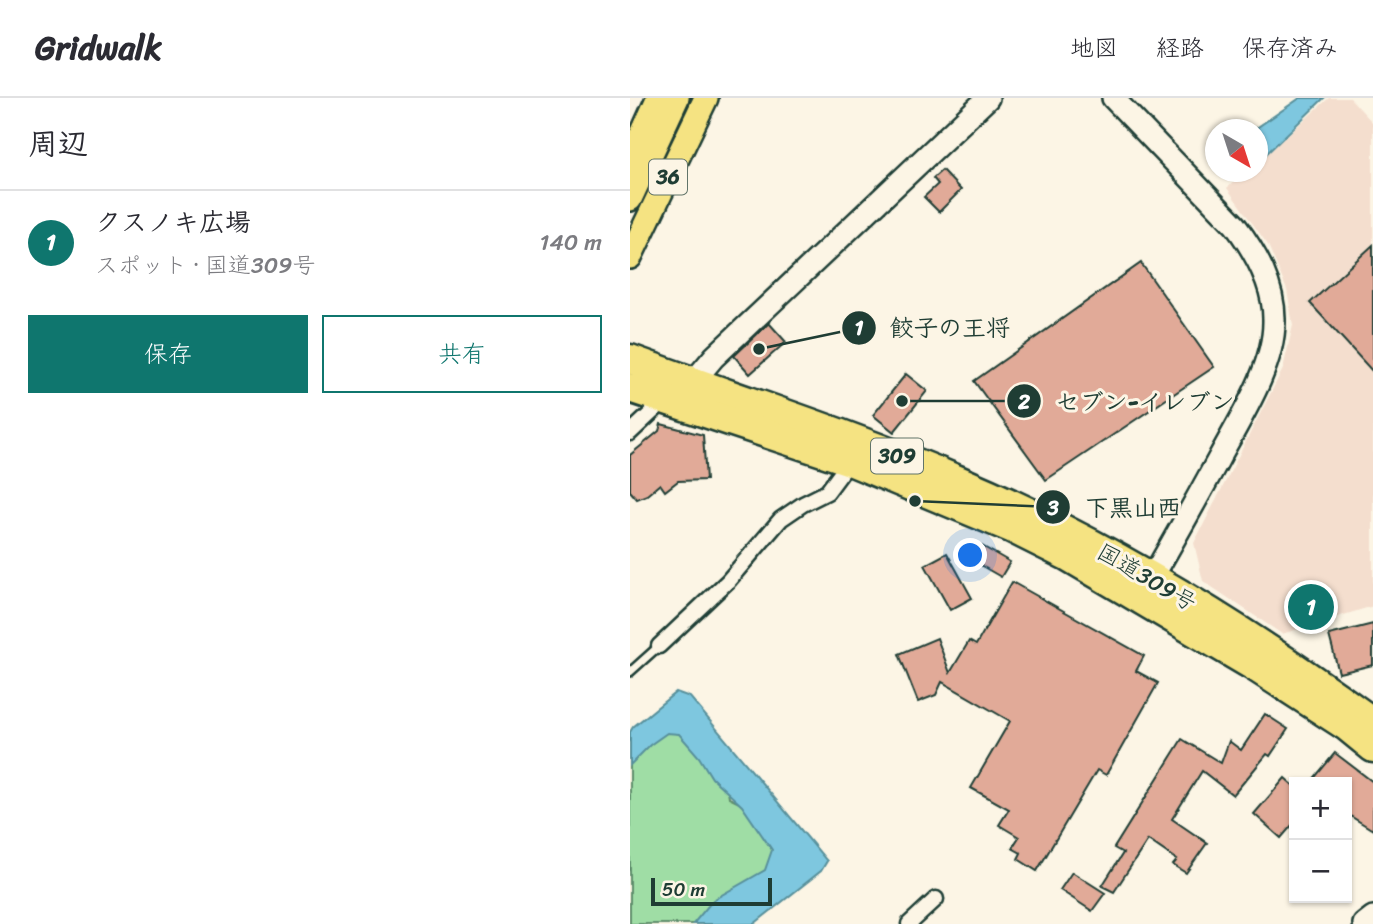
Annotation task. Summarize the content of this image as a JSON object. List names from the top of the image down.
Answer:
{
  "streets": {
    "highway": ["309", "国道309号"],
    "main road": ["36"]
  },
  "places": ["餃子の王将", "セブン-イレブン", "下黒山西"],
  "scale_bar": "50 m",
  "north": "bottom right",
  "page": {
    "header": "Gridwalk",
    "nav": ["地図", "経路", "保存済み"],
    "heading": "周辺",
    "list": [
      {
        "mark": "1",
        "name": "クスノキ広場",
        "note": "スポット · 国道309号",
        "value": "140 m"
      }
    ],
    "buttons": ["保存", "共有"],
    "pins": "1",
    "map_buttons": ["+", "−"],
    "scale": "50 m"
  }
}
